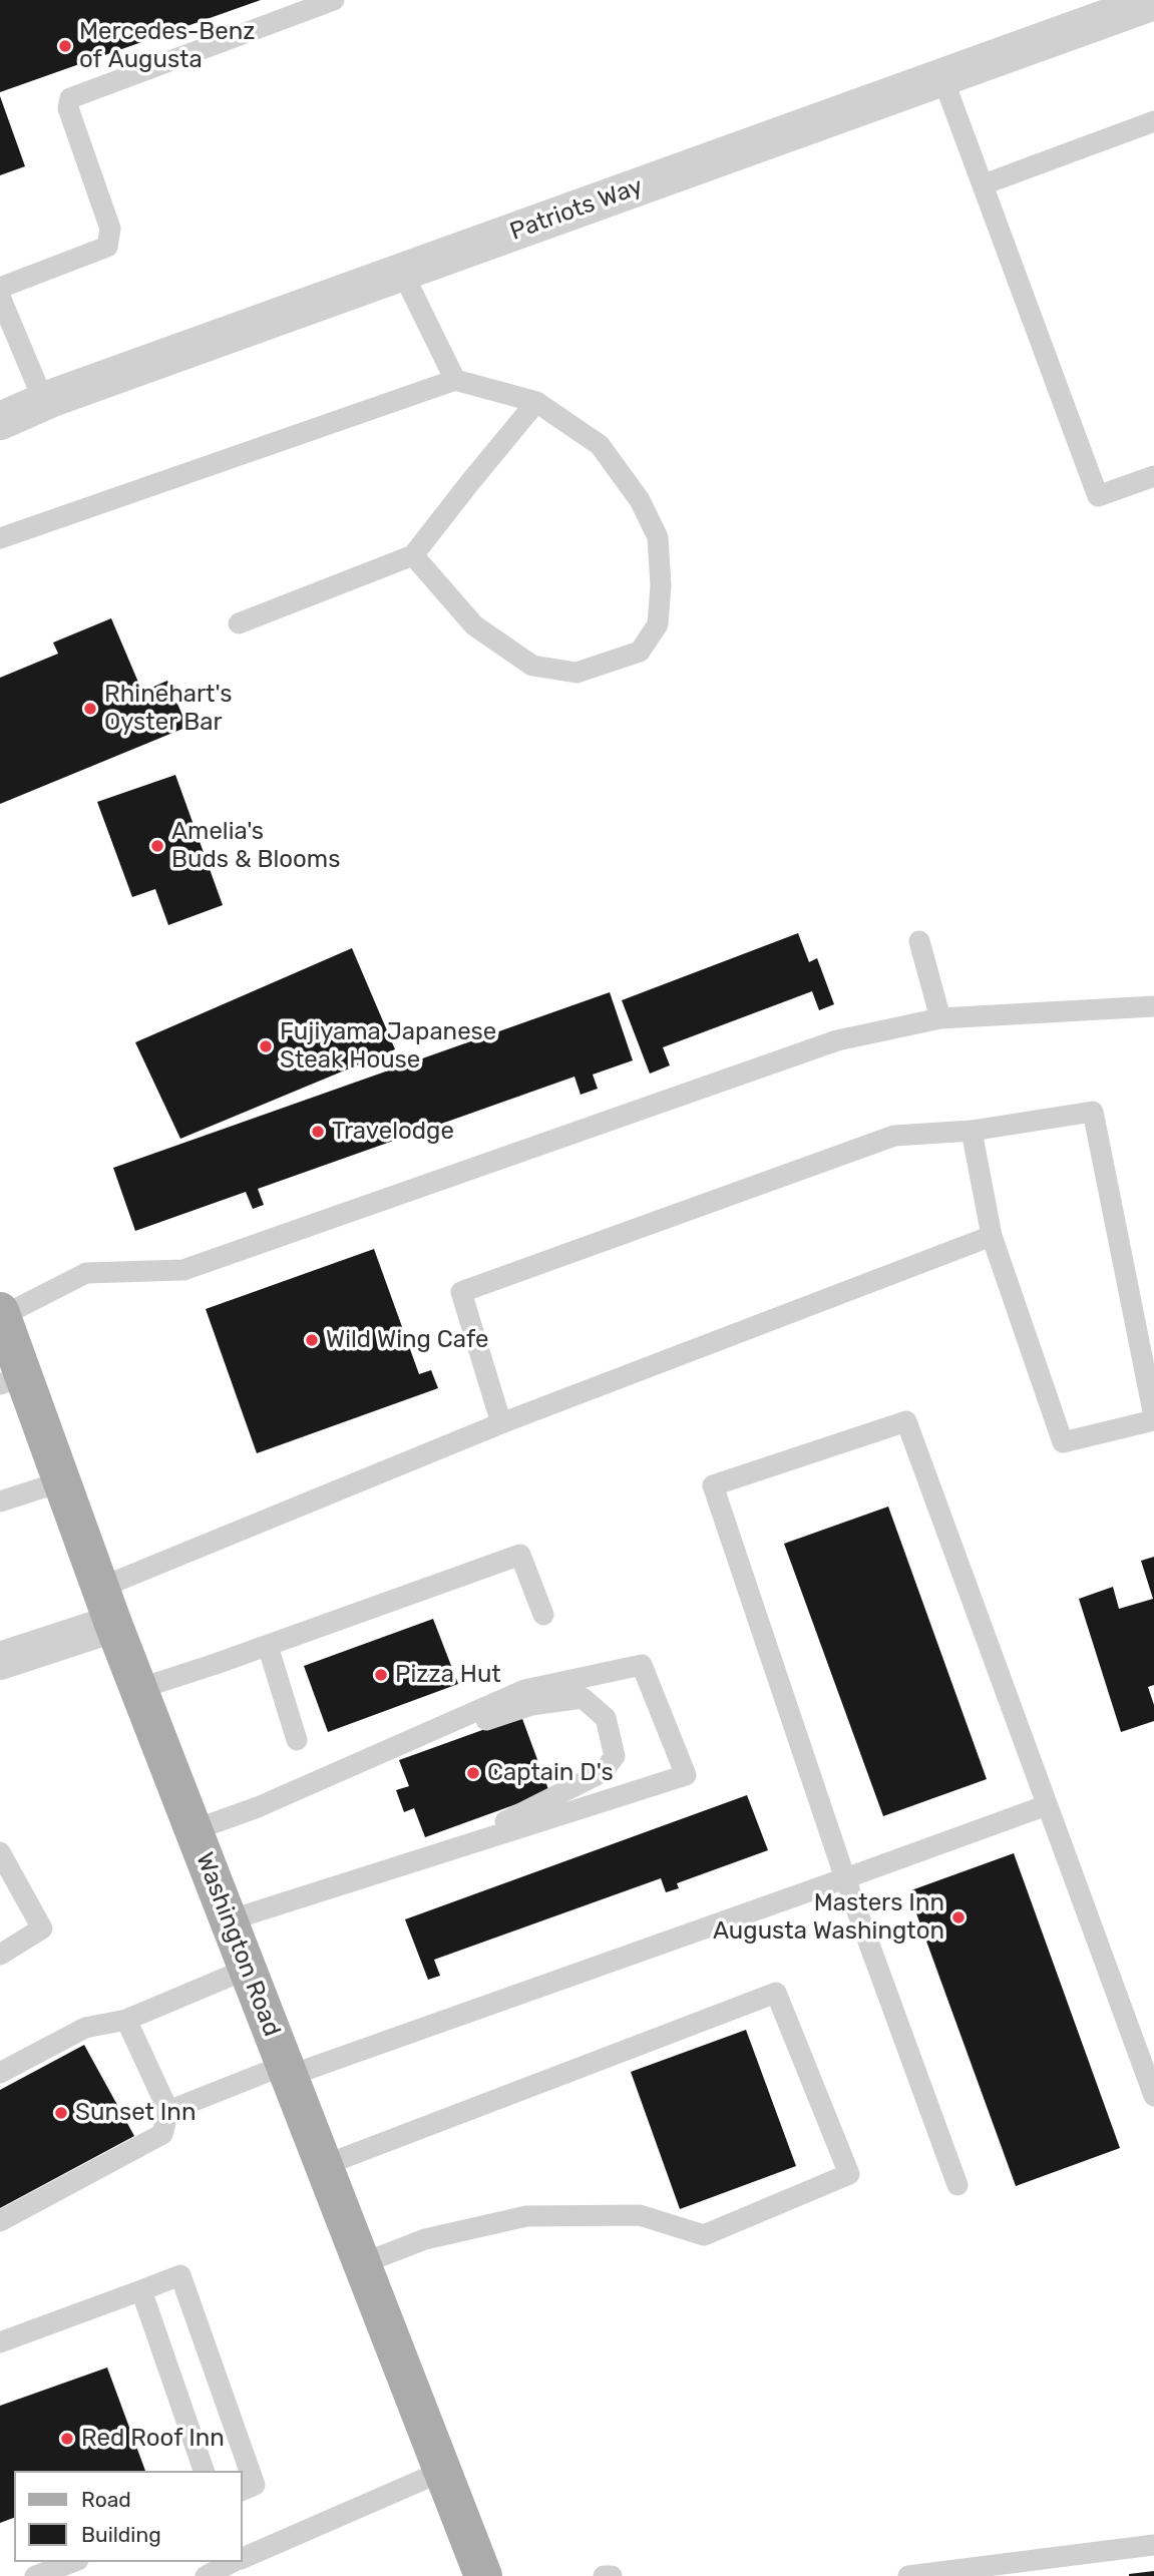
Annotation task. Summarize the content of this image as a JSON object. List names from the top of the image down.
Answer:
{
  "streets": {
    "main road": ["Washington Road"],
    "street": ["Patriots Way"]
  },
  "places": [
    "Mercedes-Benz of Augusta",
    "Rhinehart's Oyster Bar",
    "Amelia's Buds & Blooms",
    "Fujiyama Japanese Steak House",
    "Travelodge",
    "Wild Wing Cafe",
    "Pizza Hut",
    "Captain D's",
    "Masters Inn Augusta Washington",
    "Sunset Inn",
    "Red Roof Inn"
  ],
  "legend": ["Road", "Building"]
}
